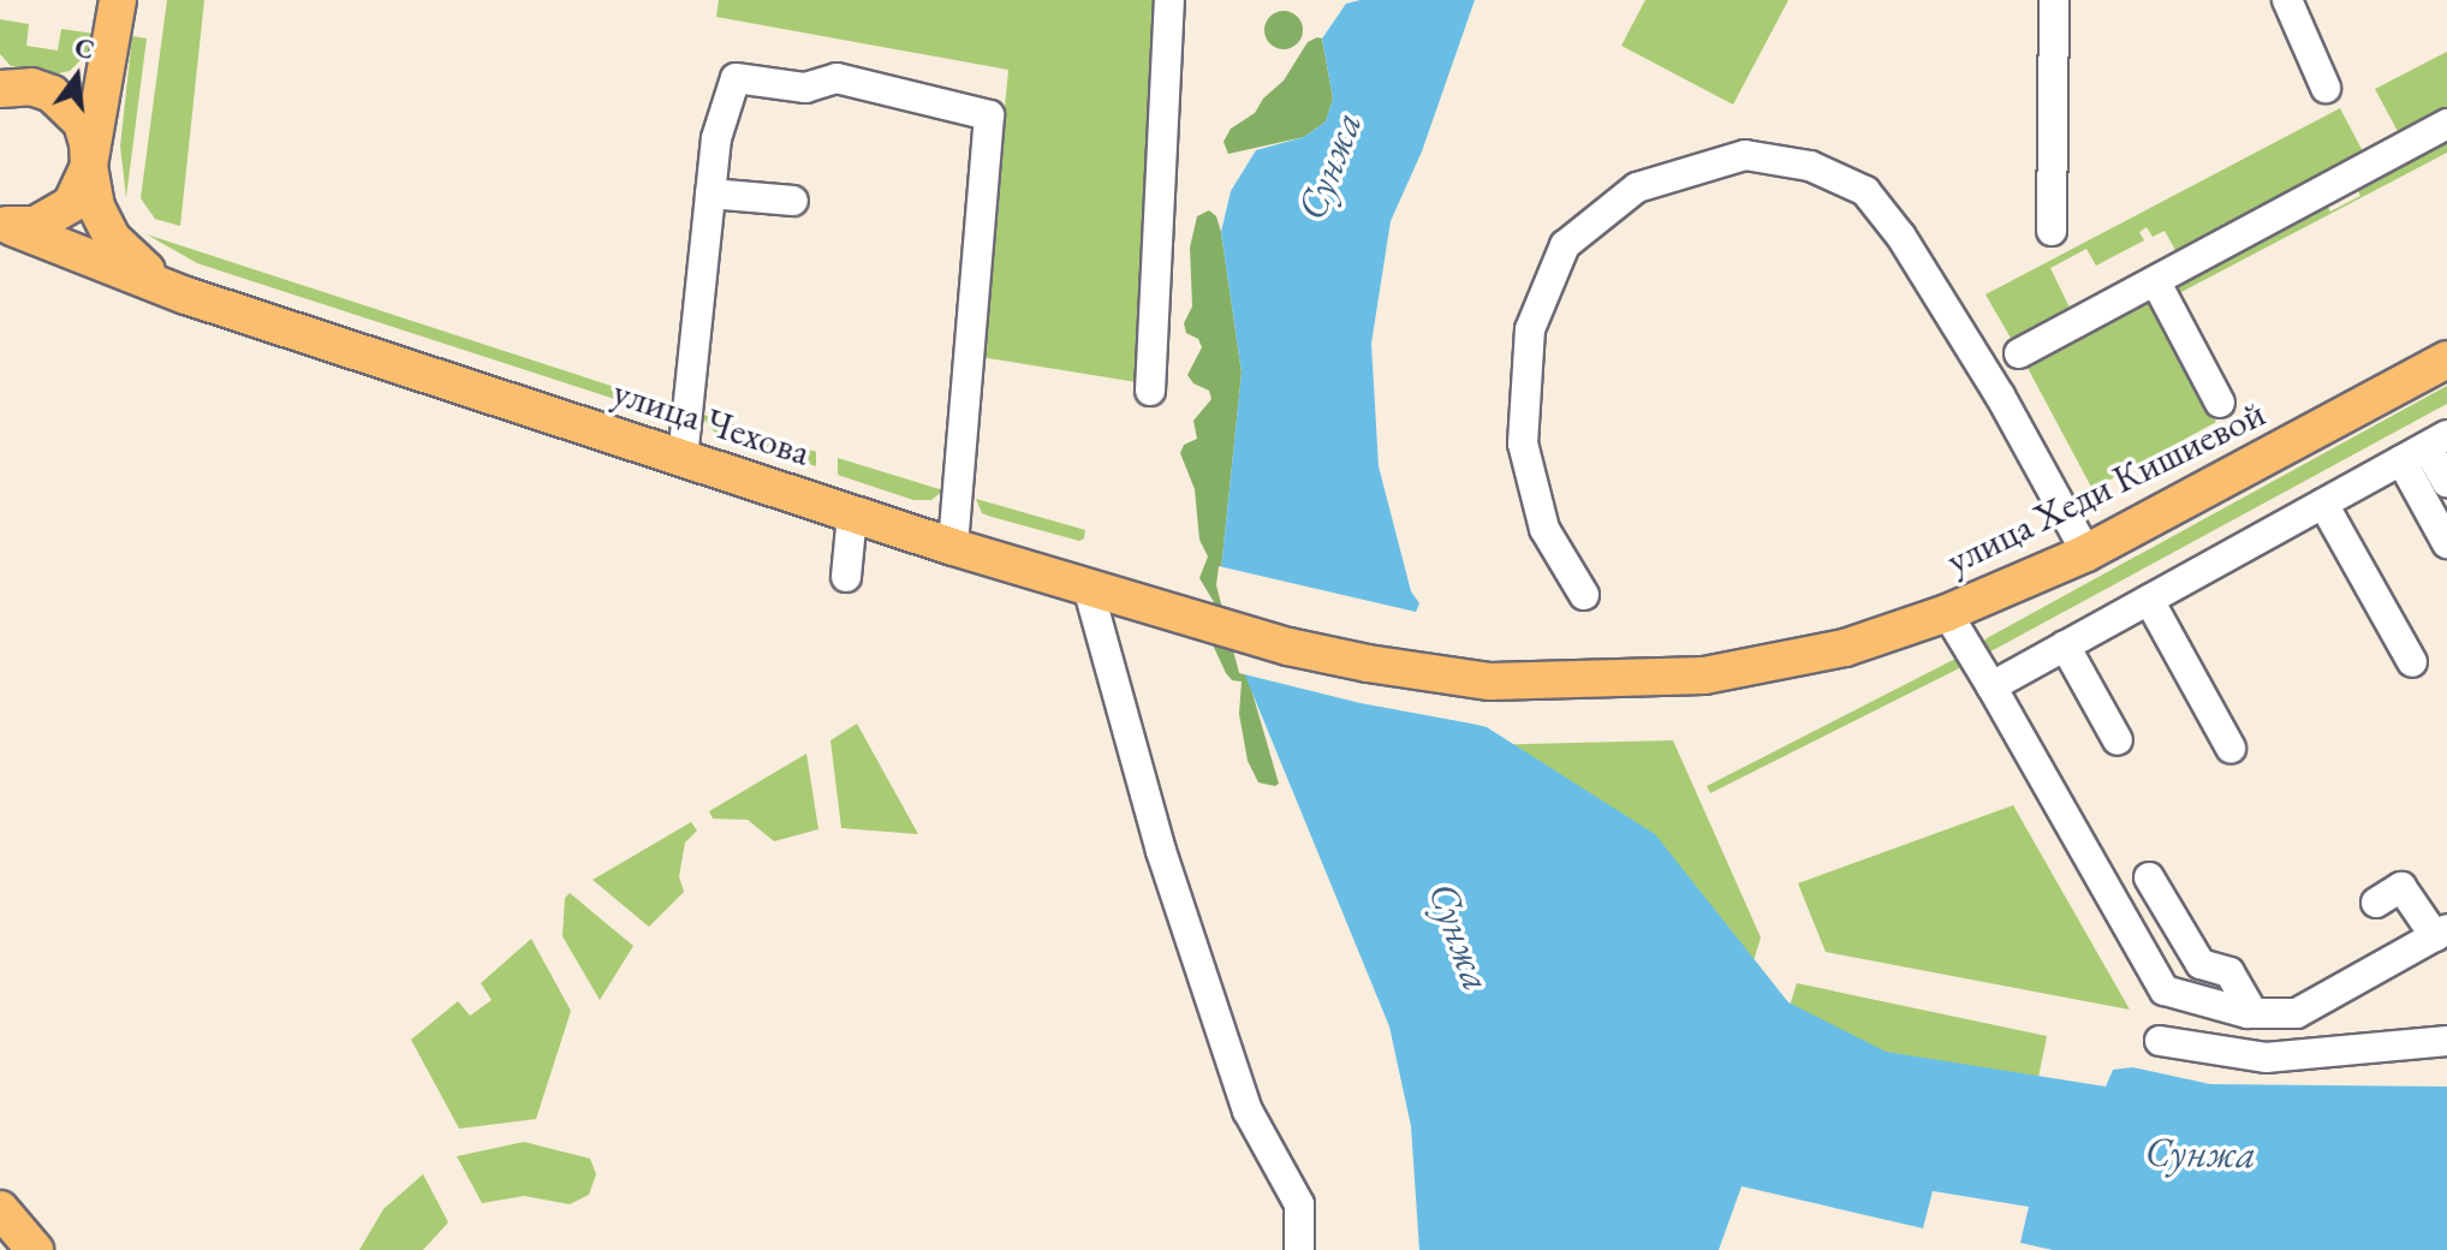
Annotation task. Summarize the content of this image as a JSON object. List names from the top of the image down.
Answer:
{
  "streets": {
    "main road": ["улица Чехова", "улица Хеди Кишиевой"]
  },
  "crossings": [
    ["улица Чехова", "улица Хеди Кишиевой"]
  ],
  "water": ["Сунжа"],
  "north": "top"
}
